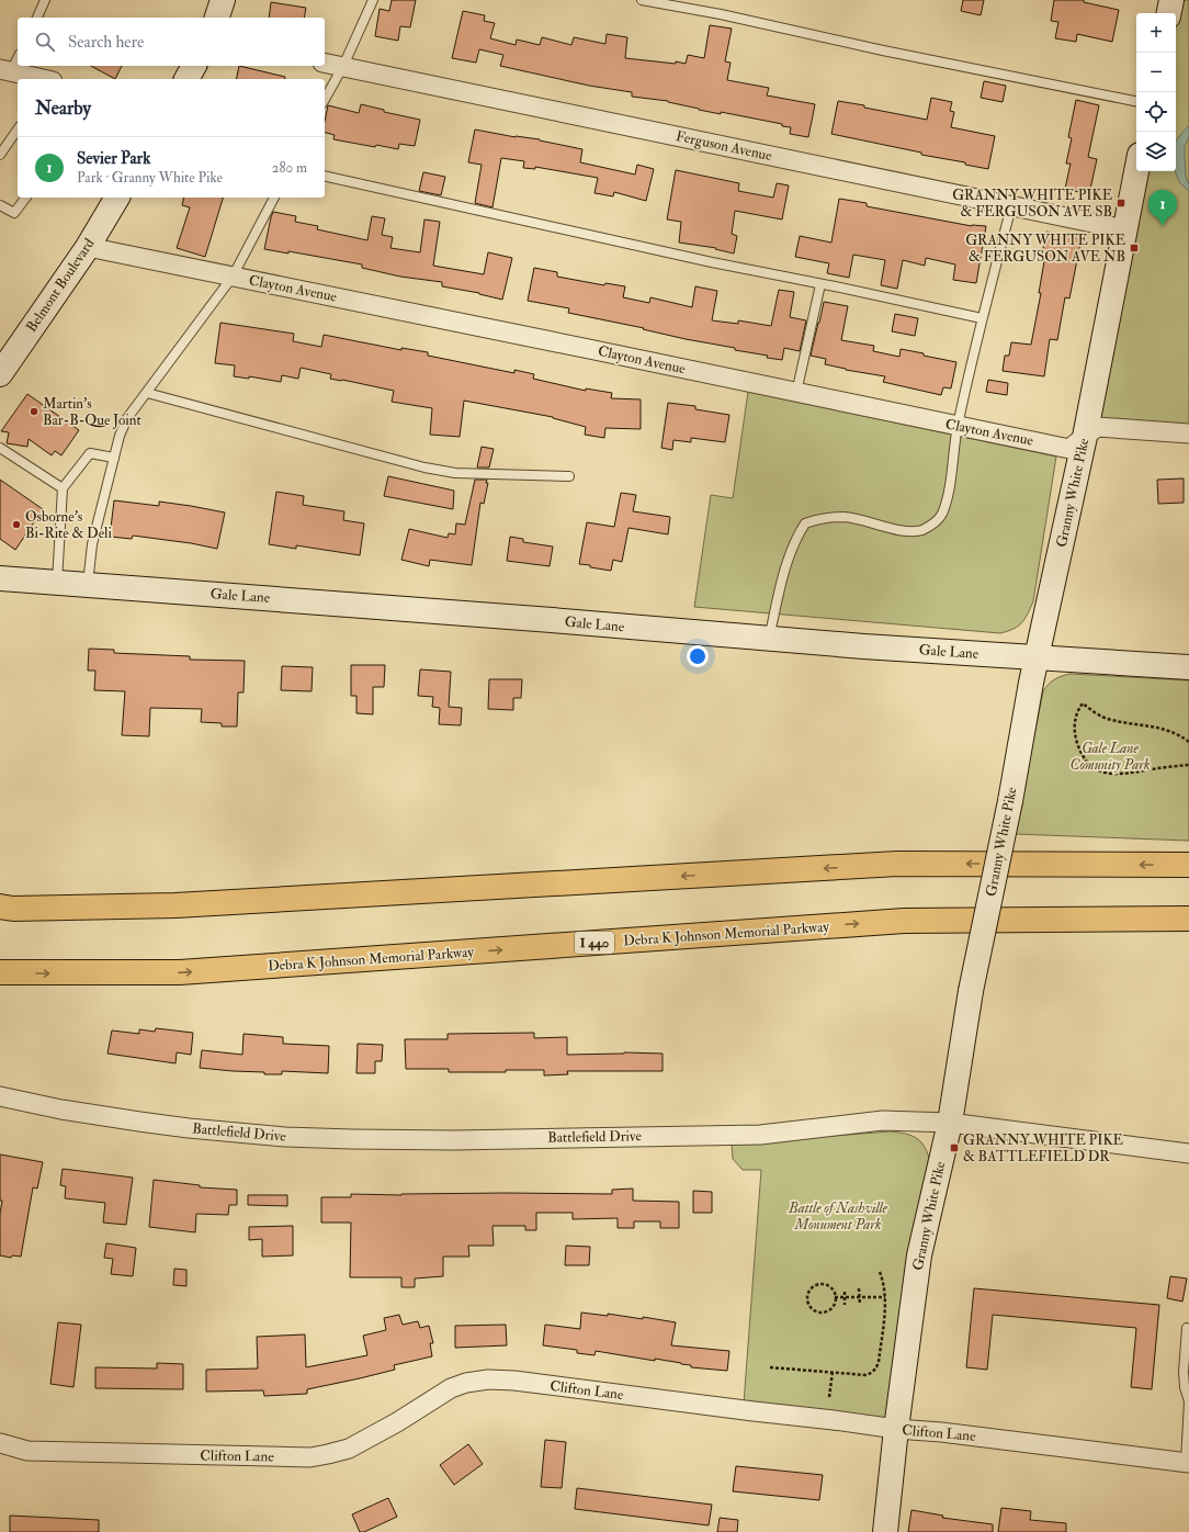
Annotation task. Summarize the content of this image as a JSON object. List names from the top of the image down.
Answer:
{
  "streets": {
    "highway": ["Debra K Johnson Memorial Parkway", "I 440"],
    "street": [
      "Ferguson Avenue",
      "Belmont Boulevard",
      "Clayton Avenue",
      "Granny White Pike",
      "Gale Lane",
      "Battlefield Drive",
      "Clifton Lane"
    ]
  },
  "crossings": [
    ["Ferguson Avenue", "Granny White Pike"],
    ["Belmont Boulevard", "Clayton Avenue"],
    ["Clayton Avenue", "Granny White Pike"],
    ["Granny White Pike", "Gale Lane"],
    ["Granny White Pike", "Battlefield Drive"],
    ["Granny White Pike", "Clifton Lane"]
  ],
  "parks": ["Gale Lane Comunity Park", "Battle of Nashville Monument Park"],
  "places": {
    "transit": ["GRANNY WHITE PIKE & FERGUSON AVE SB", "GRANNY WHITE PIKE & FERGUSON AVE NB", "GRANNY WHITE PIKE & BATTLEFIELD DR"],
    "other": ["Martin's Bar-B-Que Joint", "Osborne's Bi-Rite & Deli"]
  },
  "page": {
    "map_buttons": ["+", "−"],
    "search": "Search here",
    "heading": "Nearby",
    "list": [
      {
        "mark": "1",
        "name": "Sevier Park",
        "note": "Park · Granny White Pike",
        "value": "280 m"
      }
    ],
    "pins": "1"
  }
}
